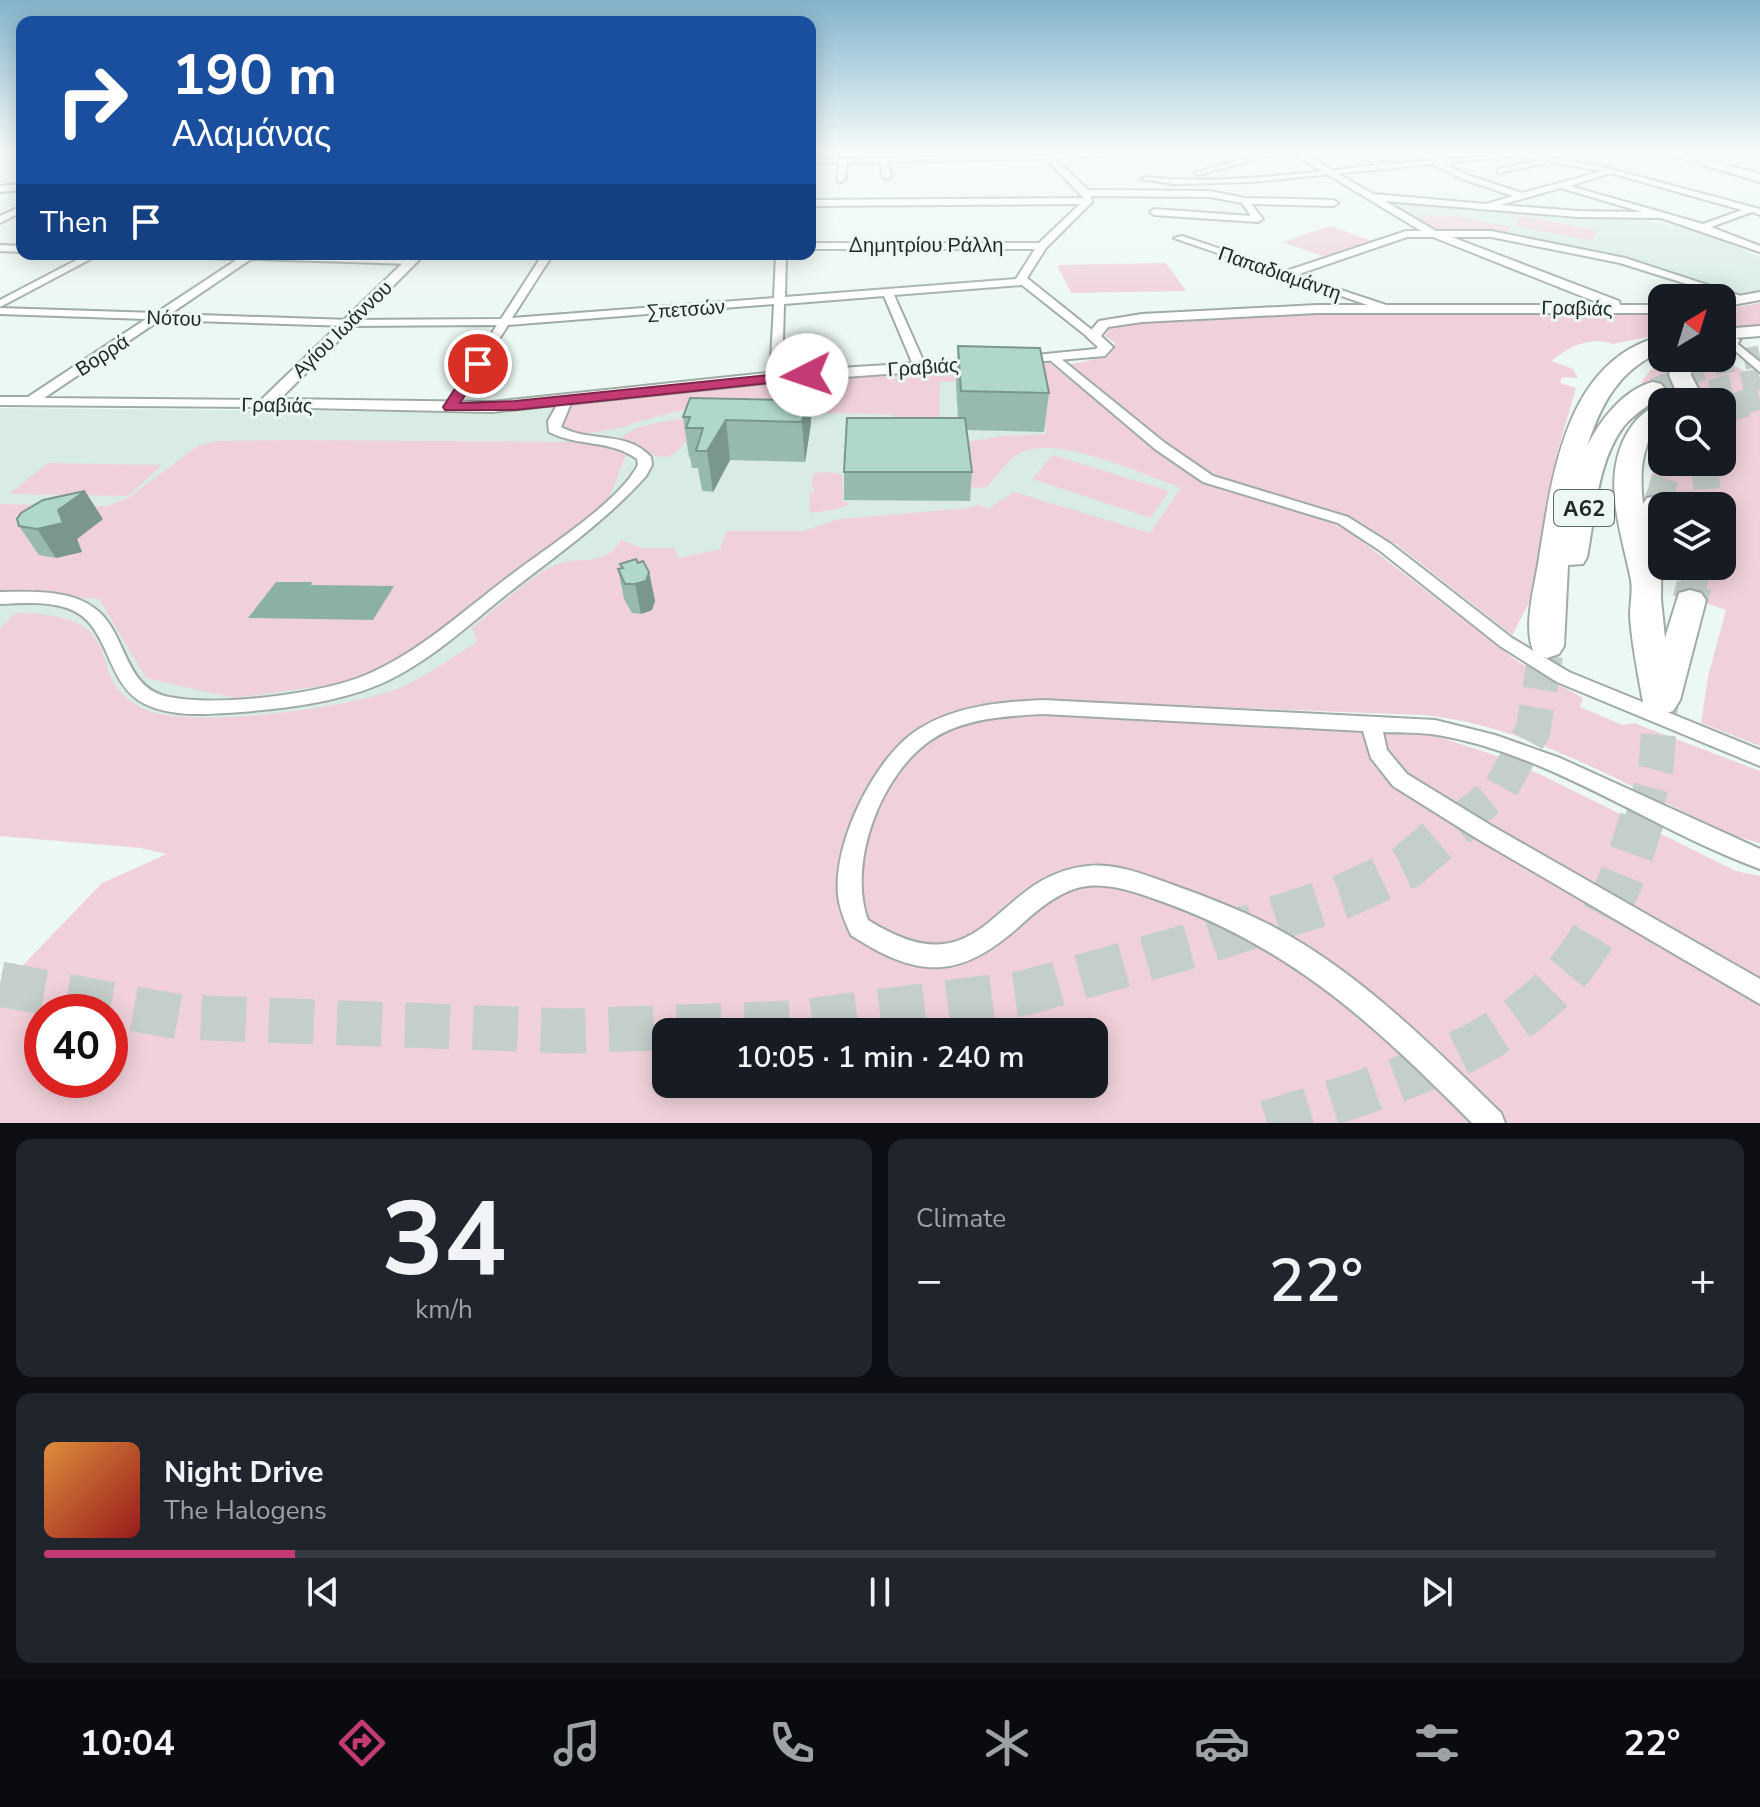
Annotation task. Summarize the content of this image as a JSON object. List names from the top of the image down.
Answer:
{
  "streets": {
    "highway": ["Α62"],
    "street": [
      "Δημητρίου Ράλλη",
      "Παπαδιαμάντη",
      "Γραβιάς",
      "Σπετσών",
      "Νότου",
      "Αγίου Ιωάννου",
      "Βορρά"
    ]
  },
  "crossings": [
    ["Παπαδιαμάντη", "Γραβιάς"],
    ["Γραβιάς", "Αγίου Ιωάννου"],
    ["Γραβιάς", "Βορρά"],
    ["Σπετσών", "Νότου"],
    ["Σπετσών", "Αγίου Ιωάννου"],
    ["Νότου", "Αγίου Ιωάννου"],
    ["Νότου", "Βορρά"]
  ],
  "north": "top right",
  "page": {
    "turn": ["190 m", "Αλαμάνας"],
    "then": "Then",
    "limit": "40",
    "trip": "10:05 · 1 min · 240 m",
    "tile": [
      ["34", "km/h"],
      "Climate"
    ],
    "heat": ["−", "22°", "+"],
    "song": ["Night Drive", "The Halogens"],
    "tabs": ["10:04", "22°"]
  }
}
